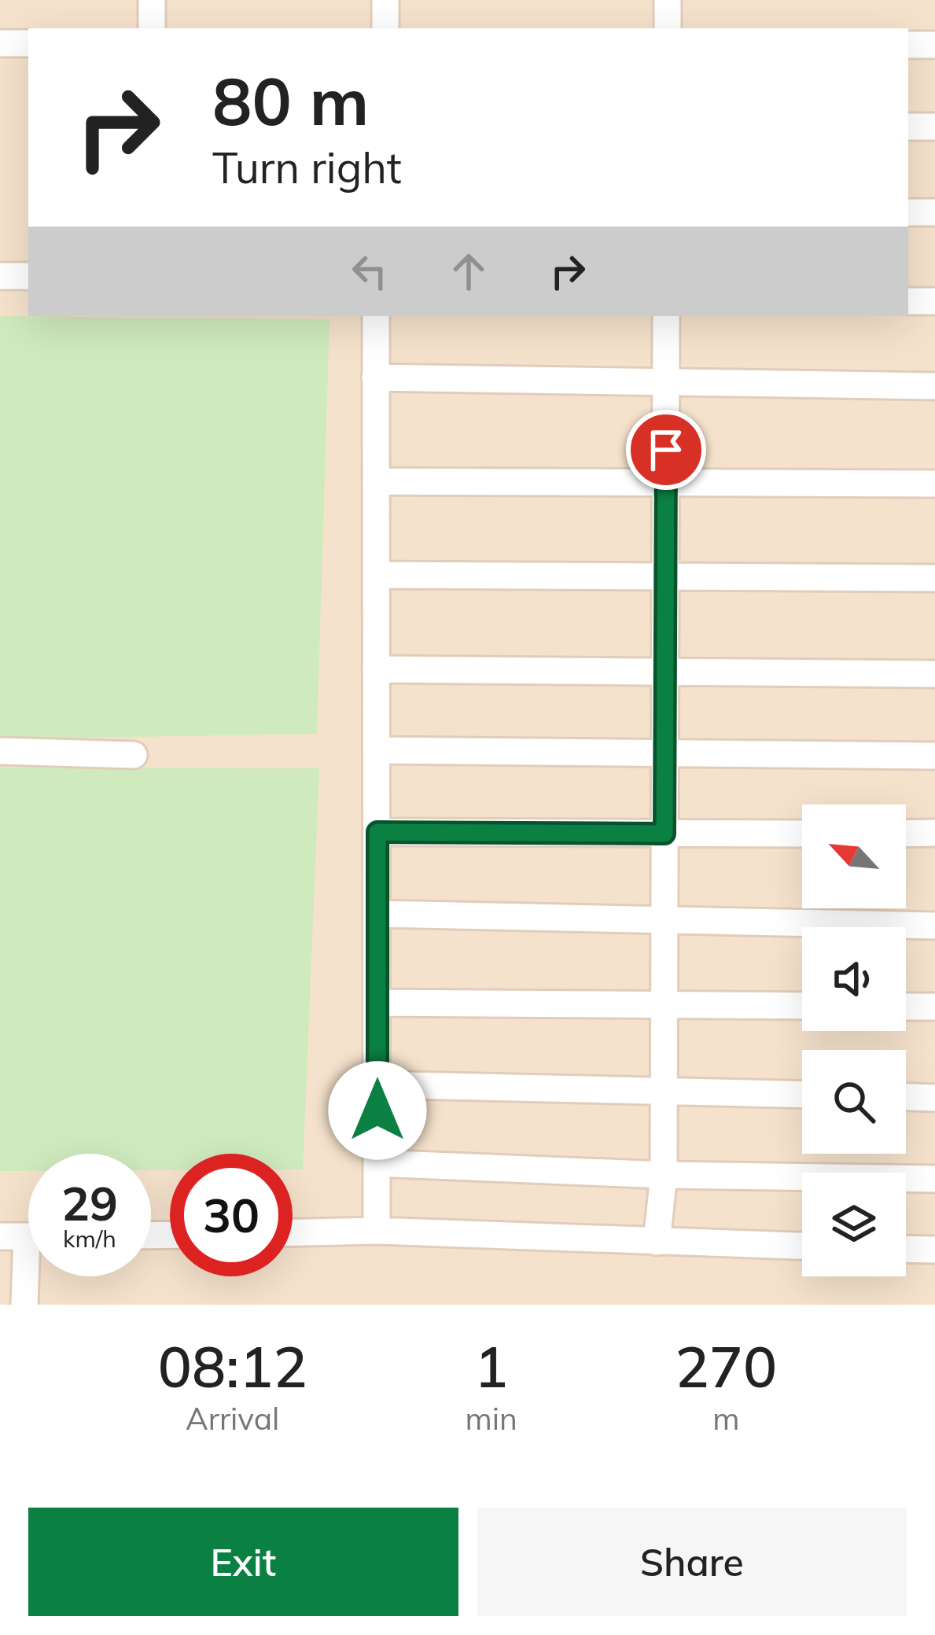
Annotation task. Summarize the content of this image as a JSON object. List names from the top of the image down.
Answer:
{
  "north": "top left",
  "page": {
    "turn": ["80 m", "Turn right"],
    "speed": "29 km/h",
    "limit": "30",
    "eta": [
      "08:12",
      "Arrival",
      "1",
      "min",
      "270",
      "m"
    ],
    "buttons": ["Exit", "Share"]
  }
}
